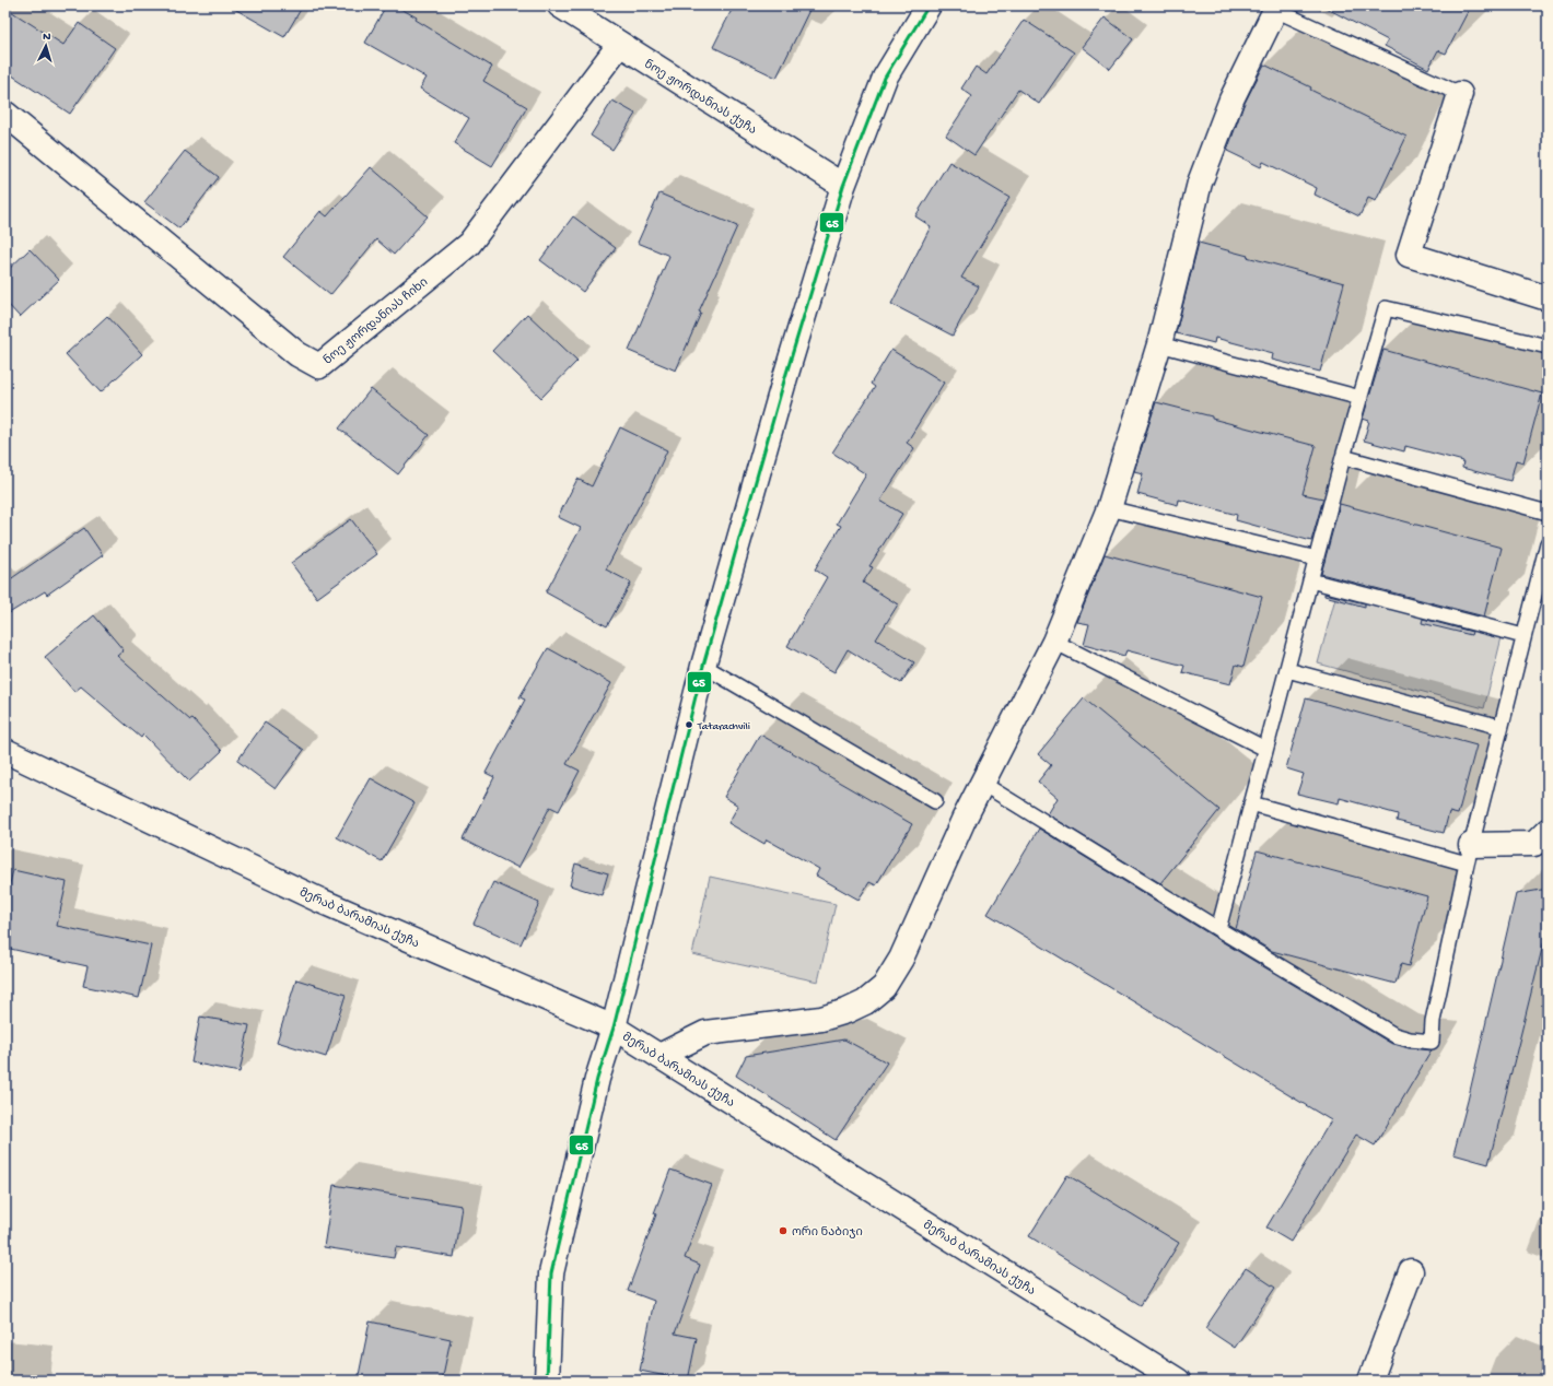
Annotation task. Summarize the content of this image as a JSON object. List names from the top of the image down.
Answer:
{
  "streets": {
    "street": ["ნოე ჟორდანიას ქუჩა", "ნოე ჟორდანიას ჩიხი", "მერაბ ბარამიას ქუჩა"]
  },
  "crossings": [
    ["ნოე ჟორდანიას ქუჩა", "ნოე ჟორდანიას ჩიხი"]
  ],
  "places": ["Tatarachvili", "ორი ნაბიჯი"],
  "lines": ["transit line 65"],
  "north": "top"
}
